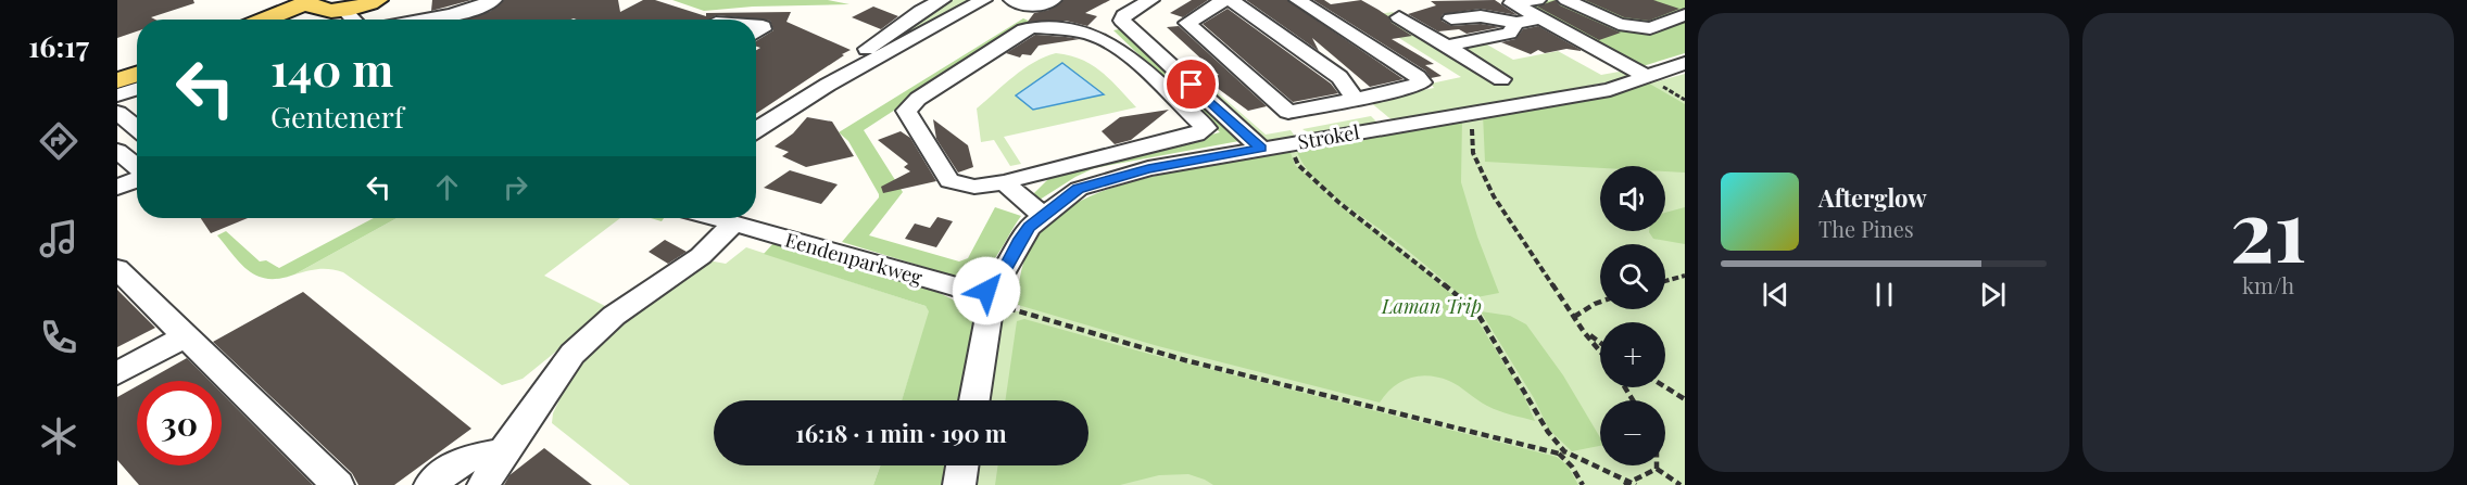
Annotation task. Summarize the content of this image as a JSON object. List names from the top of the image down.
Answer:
{
  "streets": {
    "street": ["Strokel", "Eendenparkweg"]
  },
  "crossings": [
    ["Strokel", "Eendenparkweg"]
  ],
  "parks": ["Laman Trip"],
  "page": {
    "tabs": "16:17",
    "tile": ["21", "km/h"],
    "turn": ["140 m", "Gentenerf"],
    "map_buttons": ["+", "−"],
    "song": ["Afterglow", "The Pines"],
    "limit": "30",
    "trip": "16:18 · 1 min · 190 m"
  }
}
